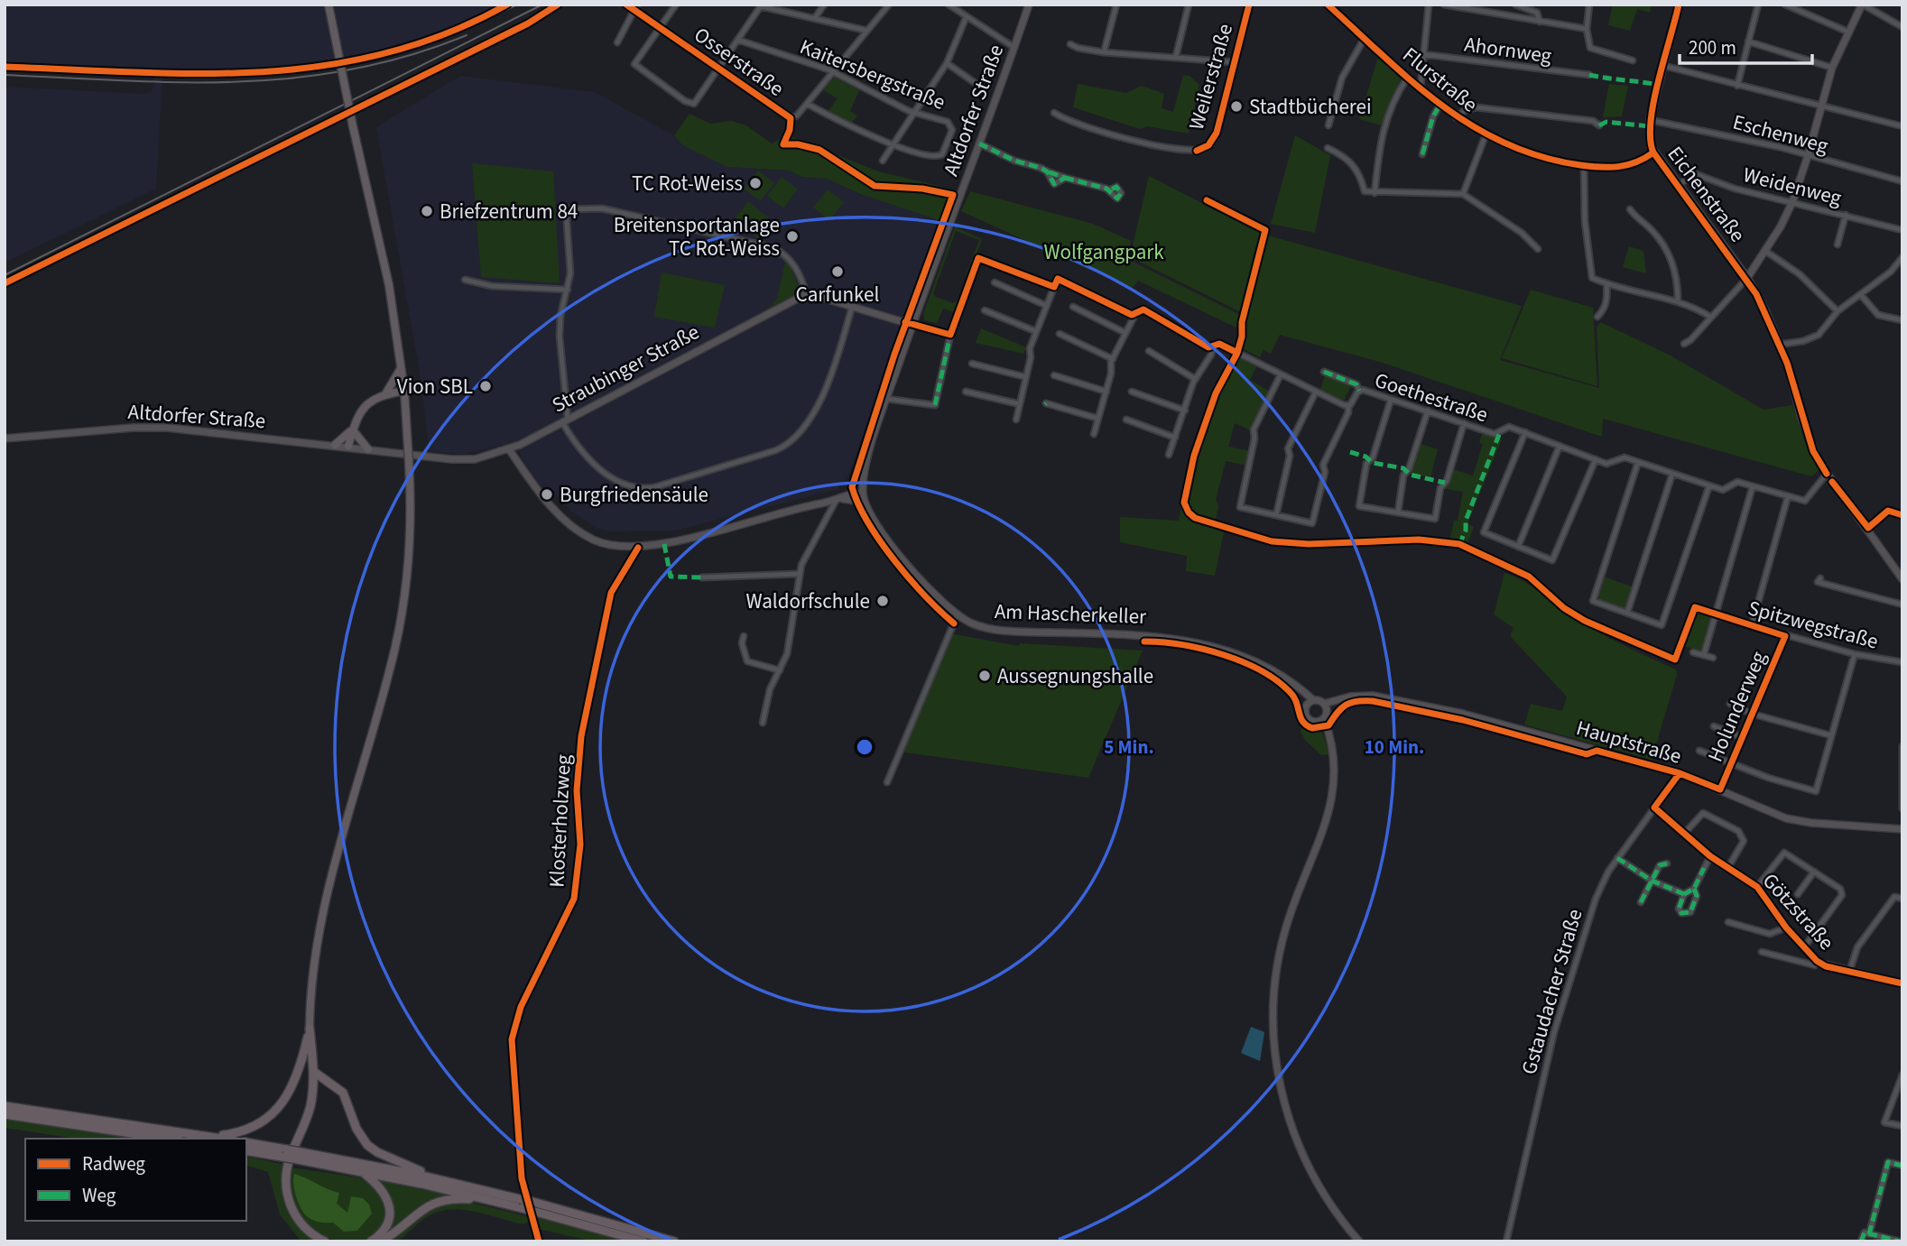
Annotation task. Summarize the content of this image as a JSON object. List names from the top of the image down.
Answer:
{
  "streets": {
    "main road": [
      "Flurstraße",
      "Altdorfer Straße",
      "Eichenstraße",
      "Straubinger Straße",
      "Am Hascherkeller",
      "Hauptstraße"
    ],
    "street": [
      "Ahornweg",
      "Osserstraße",
      "Kaitersbergstraße",
      "Weilerstraße",
      "Eschenweg",
      "Weidenweg",
      "Goethestraße",
      "Spitzwegstraße",
      "Holunderweg",
      "Klosterholzweg",
      "Götzstraße",
      "Gstaudacher Straße"
    ]
  },
  "crossings": [
    ["Flurstraße", "Eichenstraße"],
    ["Altdorfer Straße", "Straubinger Straße"],
    ["Altdorfer Straße", "Am Hascherkeller"],
    ["Eschenweg", "Eichenstraße"],
    ["Weidenweg", "Eichenstraße"],
    ["Eichenstraße", "Goethestraße"],
    ["Spitzwegstraße", "Holunderweg"],
    ["Holunderweg", "Hauptstraße"],
    ["Hauptstraße", "Gstaudacher Straße"],
    ["Götzstraße", "Gstaudacher Straße"]
  ],
  "parks": ["Wolfgangpark"],
  "places": [
    "Stadtbücherei",
    "TC Rot-Weiss",
    "Briefzentrum 84",
    "Breitensportanlage TC Rot-Weiss",
    "Carfunkel",
    "Vion SBL",
    "Burgfriedensäule",
    "Waldorfschule",
    "Aussegnungshalle"
  ],
  "legend": ["Radweg", "Weg"],
  "scale_bar": "200 m",
  "rings": ["5 Min.", "10 Min."]
}
